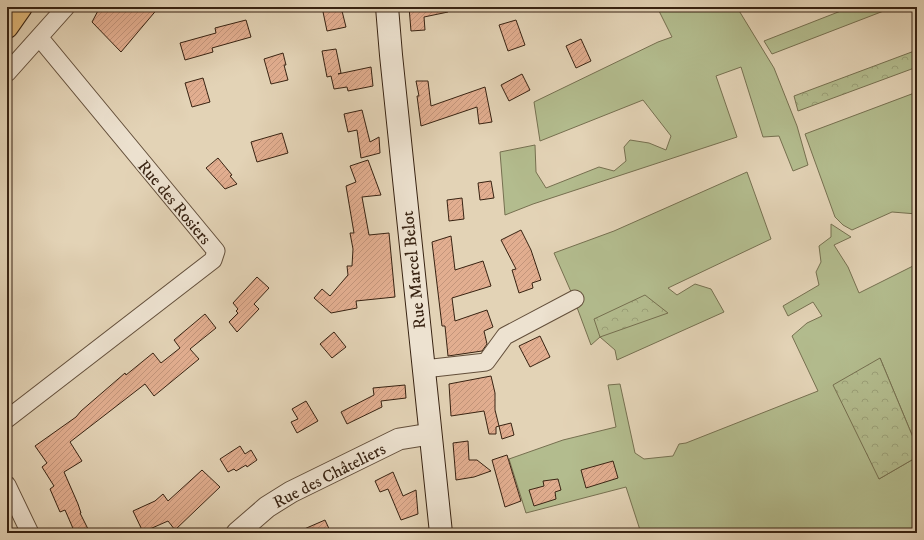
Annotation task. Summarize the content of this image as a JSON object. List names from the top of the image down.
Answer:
{
  "streets": {
    "main road": ["Rue Marcel Belot"],
    "street": ["Rue des Rosiers", "Rue des Châteliers"]
  },
  "crossings": [
    ["Rue Marcel Belot", "Rue des Châteliers"]
  ]
}
